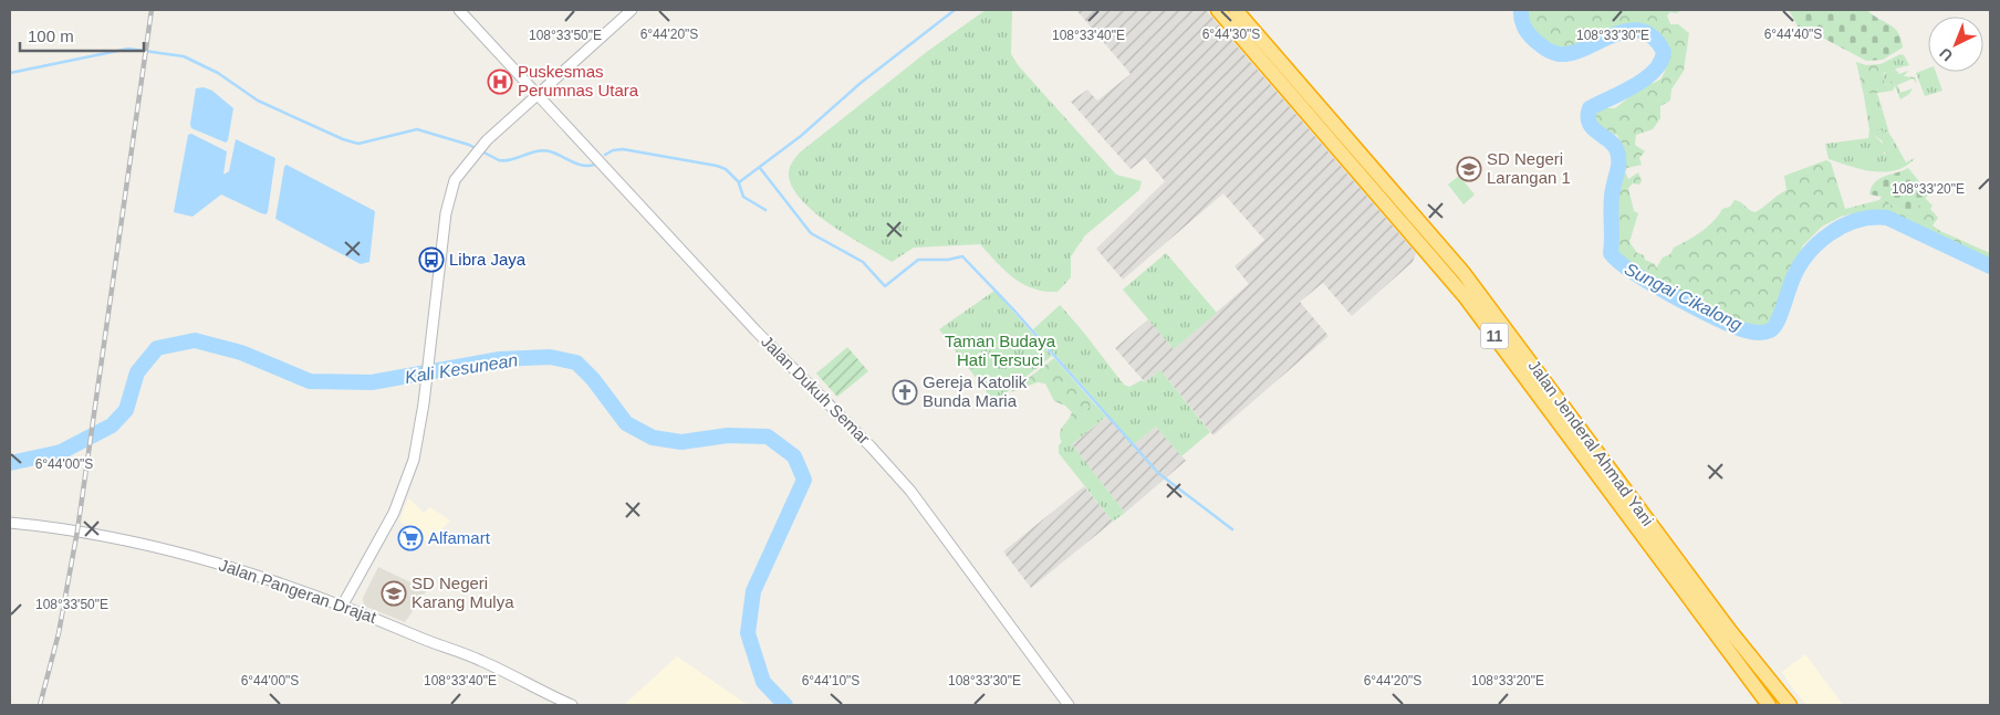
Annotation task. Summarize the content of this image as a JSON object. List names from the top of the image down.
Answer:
{
  "streets": {
    "highway": ["11", "Jalan Jenderal Ahmad Yani"],
    "street": ["Jalan Dukuh Semar", "Jalan Pangeran Drajat"]
  },
  "water": ["Sungai Cikalong", "Kali Kesunean"],
  "parks": ["Taman Budaya Hati Tersuci"],
  "places": {
    "hospital": ["Puskesmas Perumnas Utara"],
    "school or university": ["SD Negeri Larangan 1", "SD Negeri Karang Mulya"],
    "bus stop": ["Libra Jaya"],
    "church": ["Gereja Katolik Bunda Maria"],
    "supermarket": ["Alfamart"]
  },
  "scale_bar": "100 m",
  "north": "bottom left",
  "coordinates": [
    "6°44'30\"S",
    "6°44'20\"S",
    "6°44'40\"S",
    "108°33'50\"E",
    "108°33'40\"E",
    "108°33'30\"E",
    "108°33'20\"E",
    "6°44'00\"S",
    "6°44'10\"S"
  ]
}
